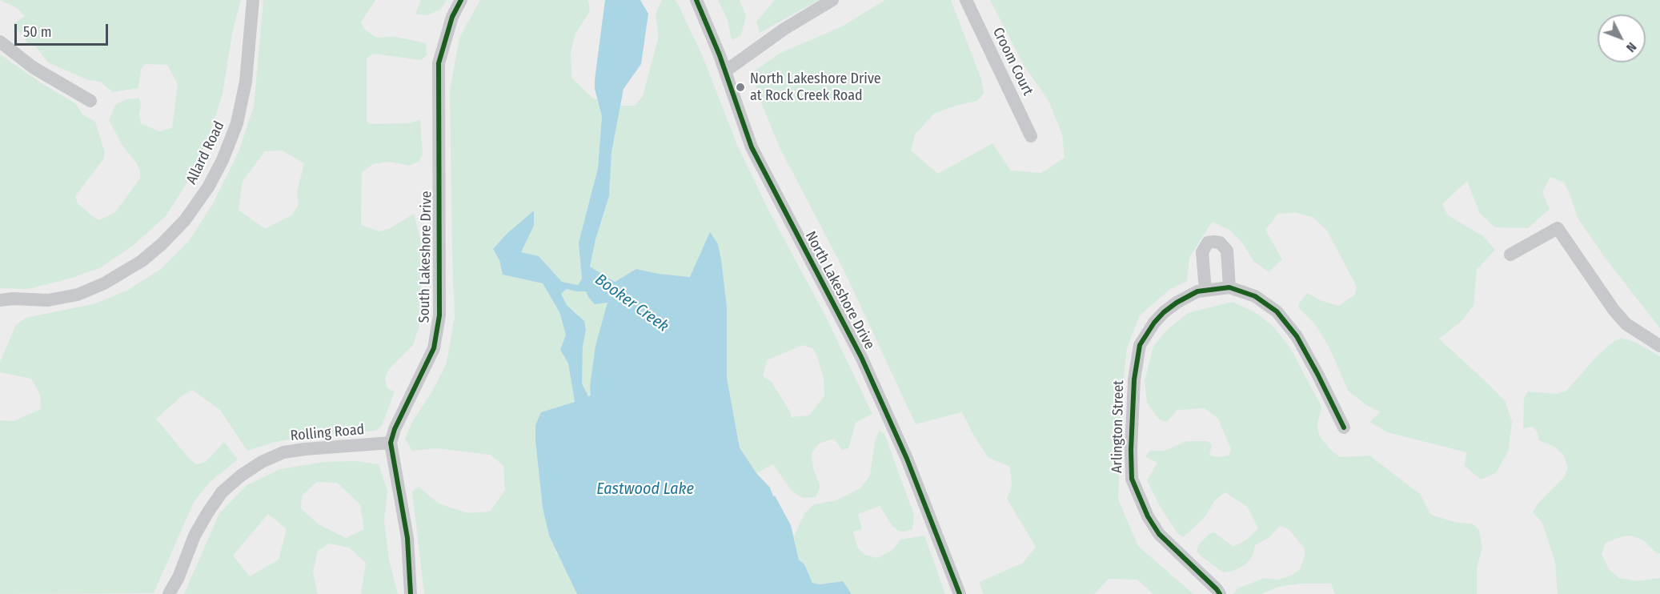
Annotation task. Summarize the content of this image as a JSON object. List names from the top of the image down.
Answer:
{
  "streets": {
    "street": [
      "Croom Court",
      "Allard Road",
      "South Lakeshore Drive",
      "North Lakeshore Drive",
      "Arlington Street",
      "Rolling Road"
    ]
  },
  "crossings": [
    ["South Lakeshore Drive", "Rolling Road"]
  ],
  "water": ["Booker Creek", "Eastwood Lake"],
  "places": ["North Lakeshore Drive at Rock Creek Road"],
  "scale_bar": "50 m",
  "north": "bottom right"
}
